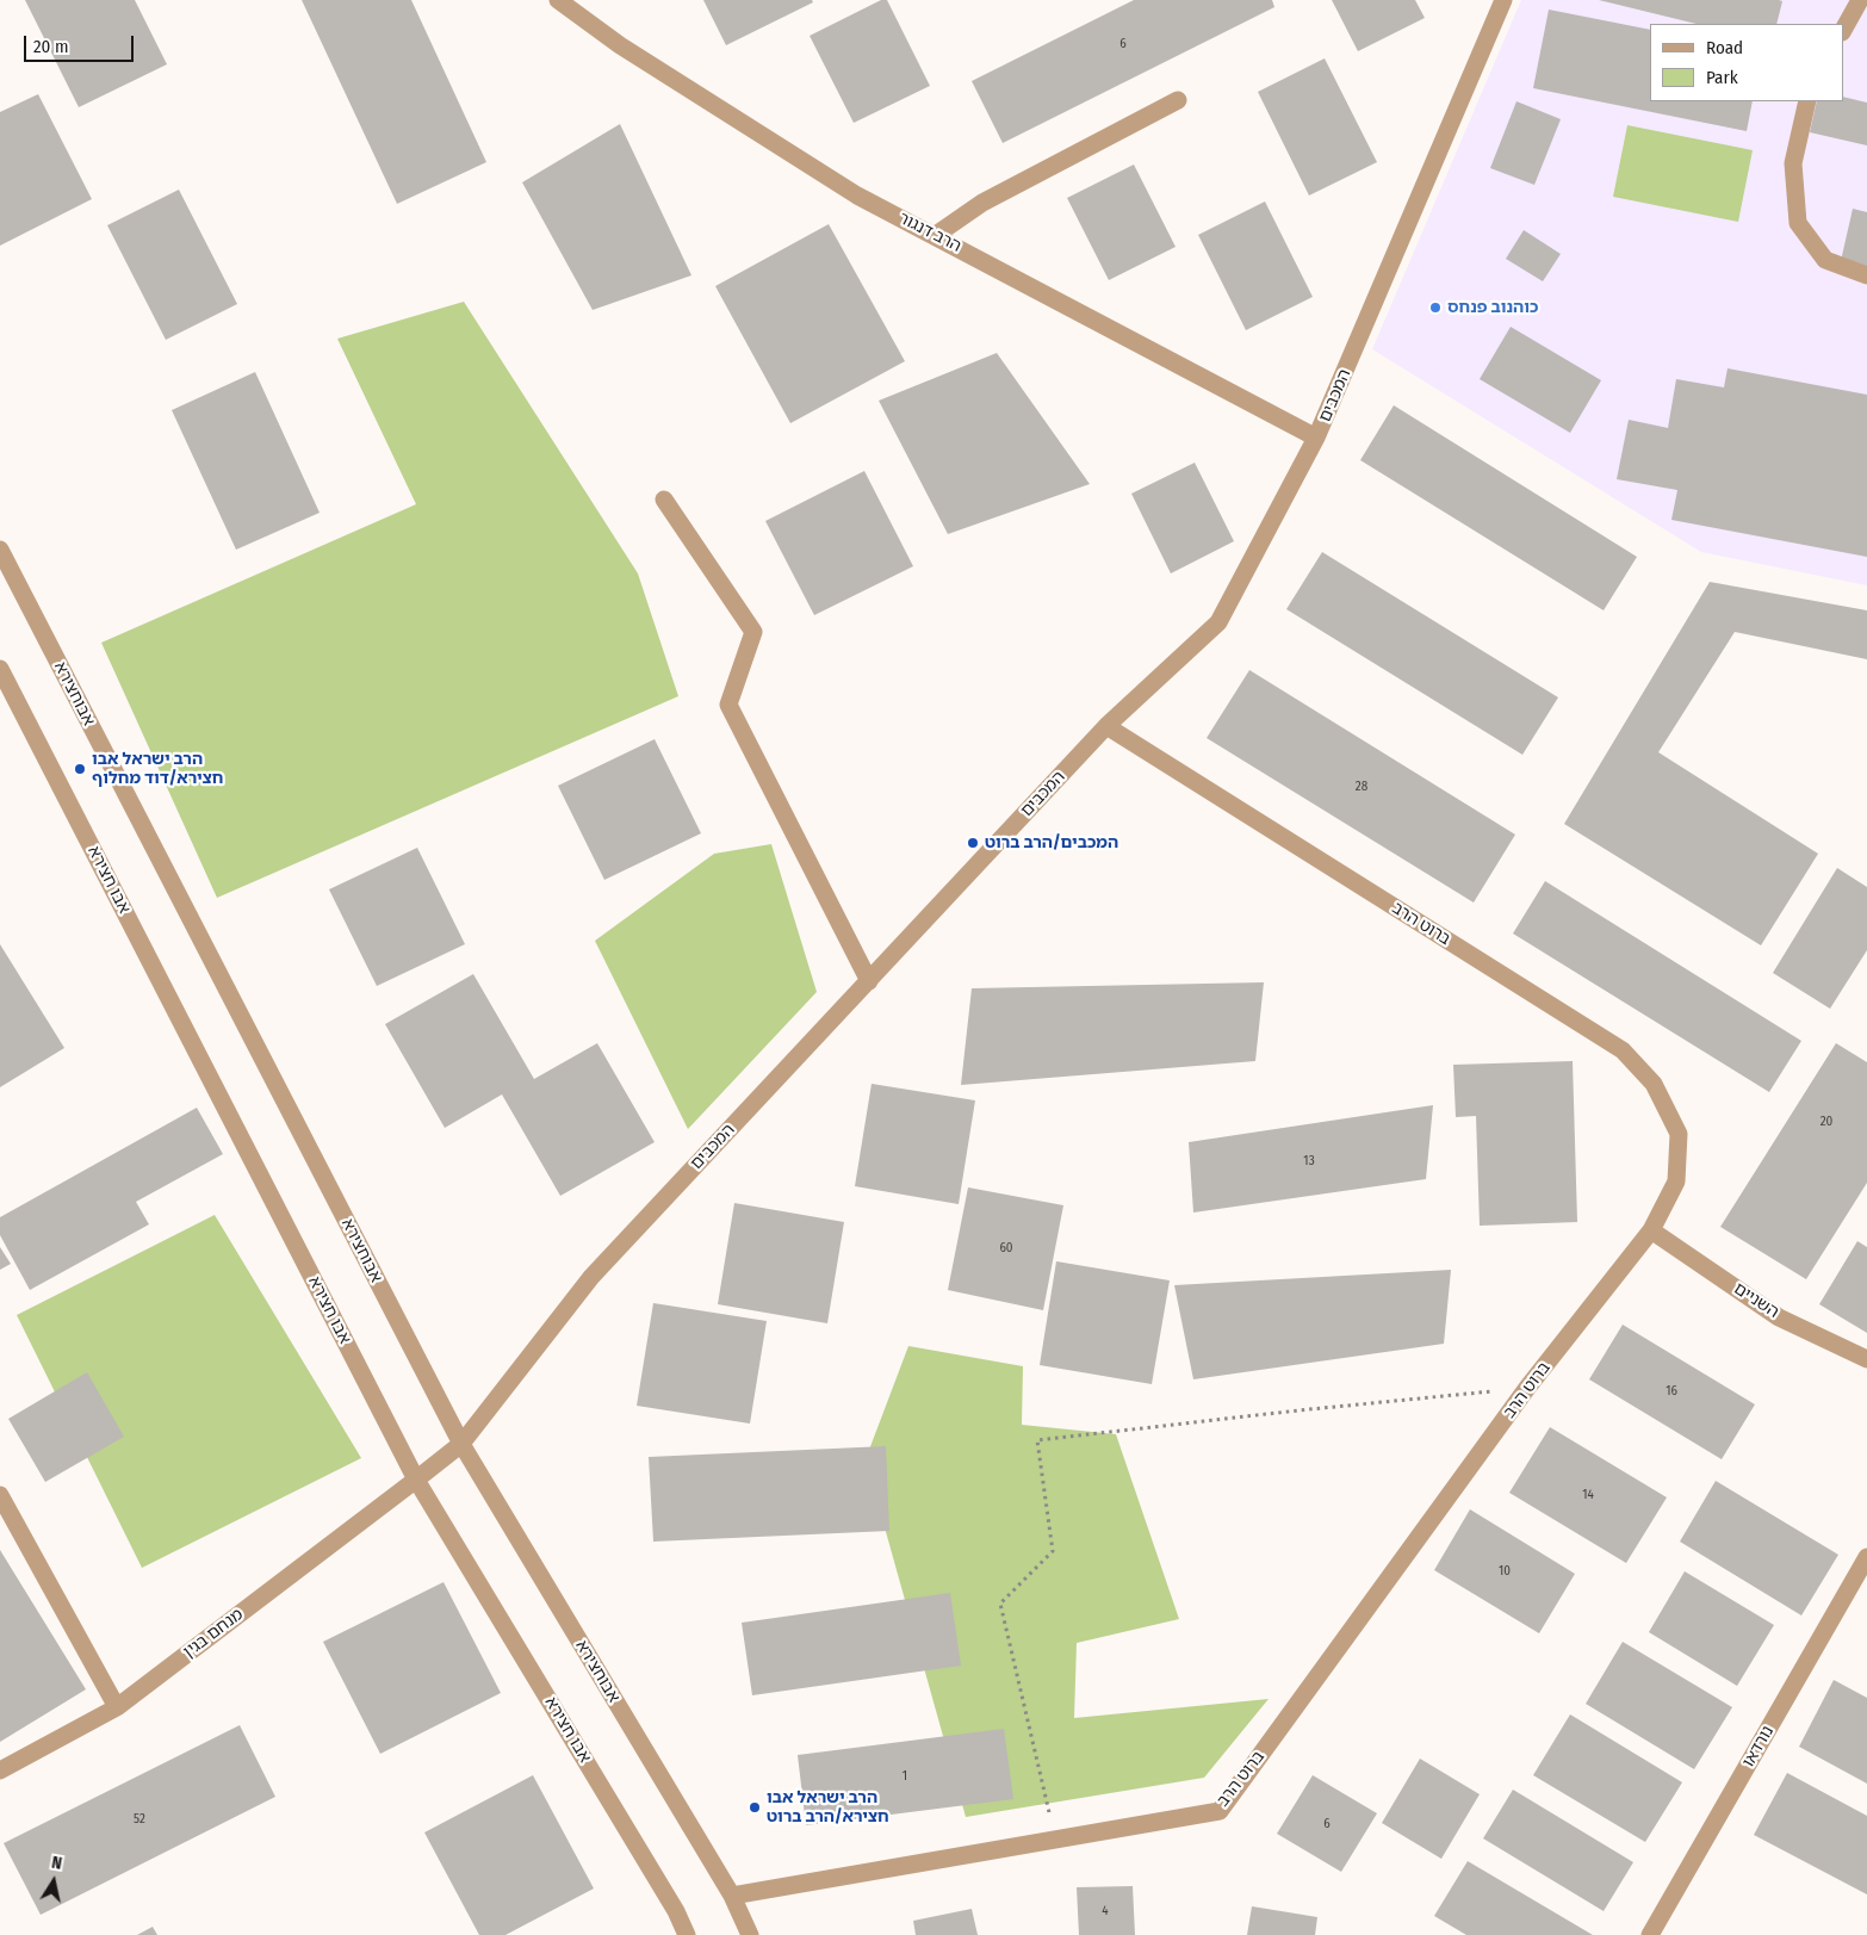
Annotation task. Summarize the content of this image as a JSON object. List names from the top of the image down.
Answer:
{
  "streets": {
    "street": [
      "הרב דנגור",
      "המכבים",
      "אבוחצירא",
      "אבו חצירא",
      "ברוט הרב",
      "השניים",
      "מנחם בגין",
      "נורדאו"
    ]
  },
  "crossings": [
    ["הרב דנגור", "המכבים"],
    ["המכבים", "אבוחצירא"],
    ["המכבים", "אבו חצירא"],
    ["המכבים", "ברוט הרב"],
    ["המכבים", "מנחם בגין"],
    ["אבוחצירא", "ברוט הרב"],
    ["אבו חצירא", "מנחם בגין"],
    ["ברוט הרב", "השניים"]
  ],
  "places": [
    "כוהנוב פנחס",
    "הרב ישראל אבו חצירא/דוד מחלוף",
    "המכבים/הרב ברוט",
    "הרב ישראל אבו חצירא/הרב ברוט"
  ],
  "house_numbers": [
    "6",
    "28",
    "20",
    "13",
    "60",
    "16",
    "14",
    "10",
    "1",
    "52",
    "6",
    "4"
  ],
  "legend": ["Road", "Park"],
  "scale_bar": "20 m",
  "north": "top"
}
